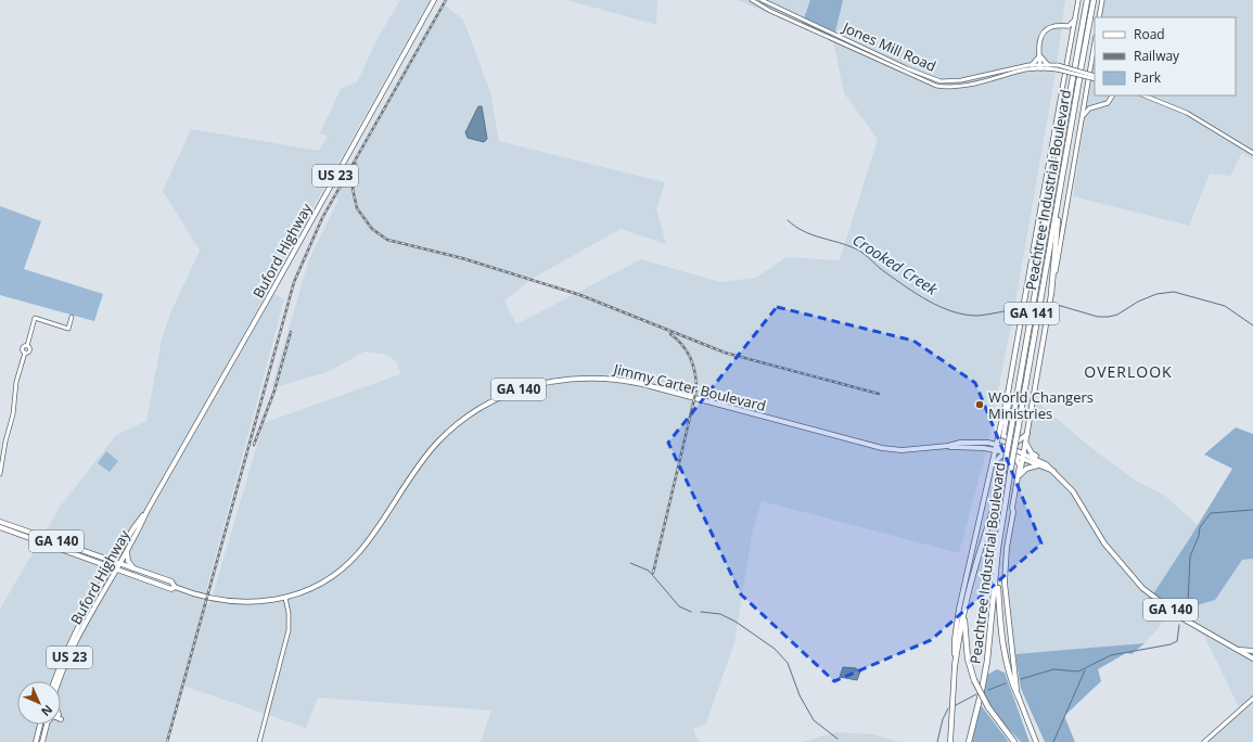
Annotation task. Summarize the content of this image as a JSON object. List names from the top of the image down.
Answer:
{
  "streets": {
    "highway": ["Peachtree Industrial Boulevard", "GA 141"],
    "main road": [
      "US 23",
      "Buford Highway",
      "Jimmy Carter Boulevard",
      "GA 140"
    ],
    "street": ["Jones Mill Road"]
  },
  "crossings": [
    ["Peachtree Industrial Boulevard", "GA 141"],
    ["Peachtree Industrial Boulevard", "Jimmy Carter Boulevard"],
    ["Buford Highway", "Jimmy Carter Boulevard"],
    ["Jimmy Carter Boulevard", "GA 140"]
  ],
  "districts": ["OVERLOOK"],
  "water": ["Crooked Creek"],
  "places": ["World Changers Ministries"],
  "legend": ["Road", "Railway", "Park"],
  "north": "bottom right"
}
